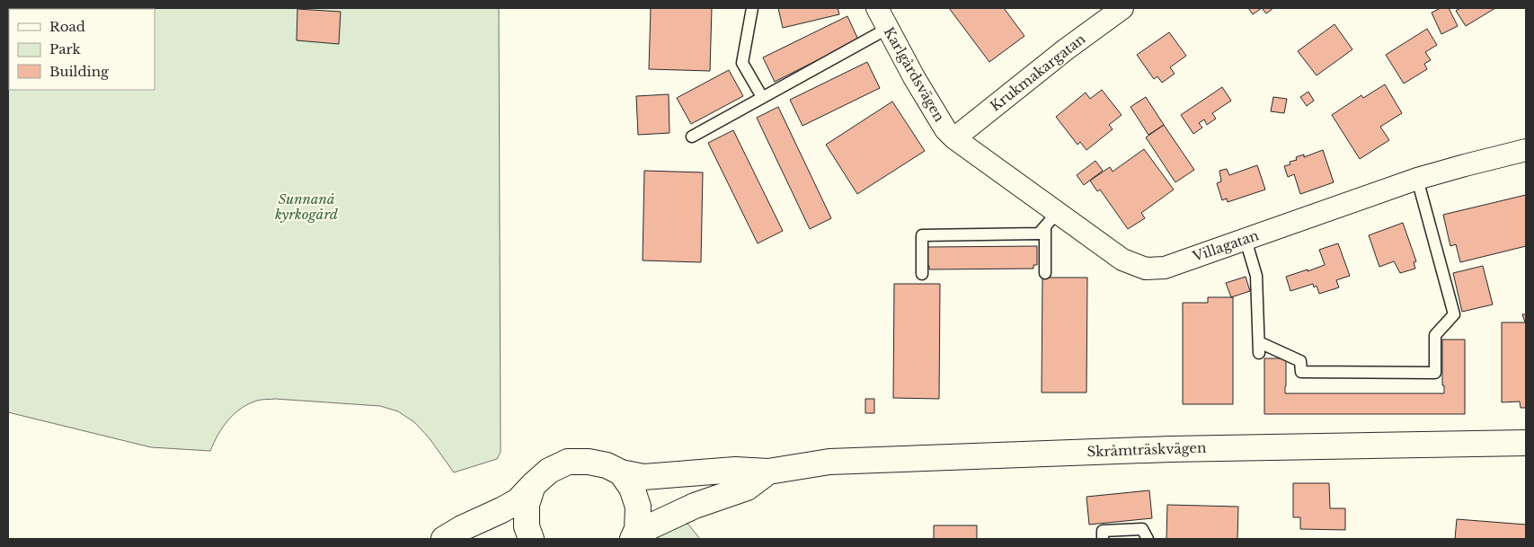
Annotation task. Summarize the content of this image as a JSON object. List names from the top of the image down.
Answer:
{
  "streets": {
    "main road": ["Skråmträskvägen"],
    "street": ["Krukmakargatan", "Karlgårdsvägen", "Villagatan"]
  },
  "crossings": [
    ["Krukmakargatan", "Karlgårdsvägen"],
    ["Krukmakargatan", "Villagatan"],
    ["Karlgårdsvägen", "Villagatan"]
  ],
  "parks": ["Sunnanå kyrkogård"],
  "legend": ["Road", "Park", "Building"]
}
